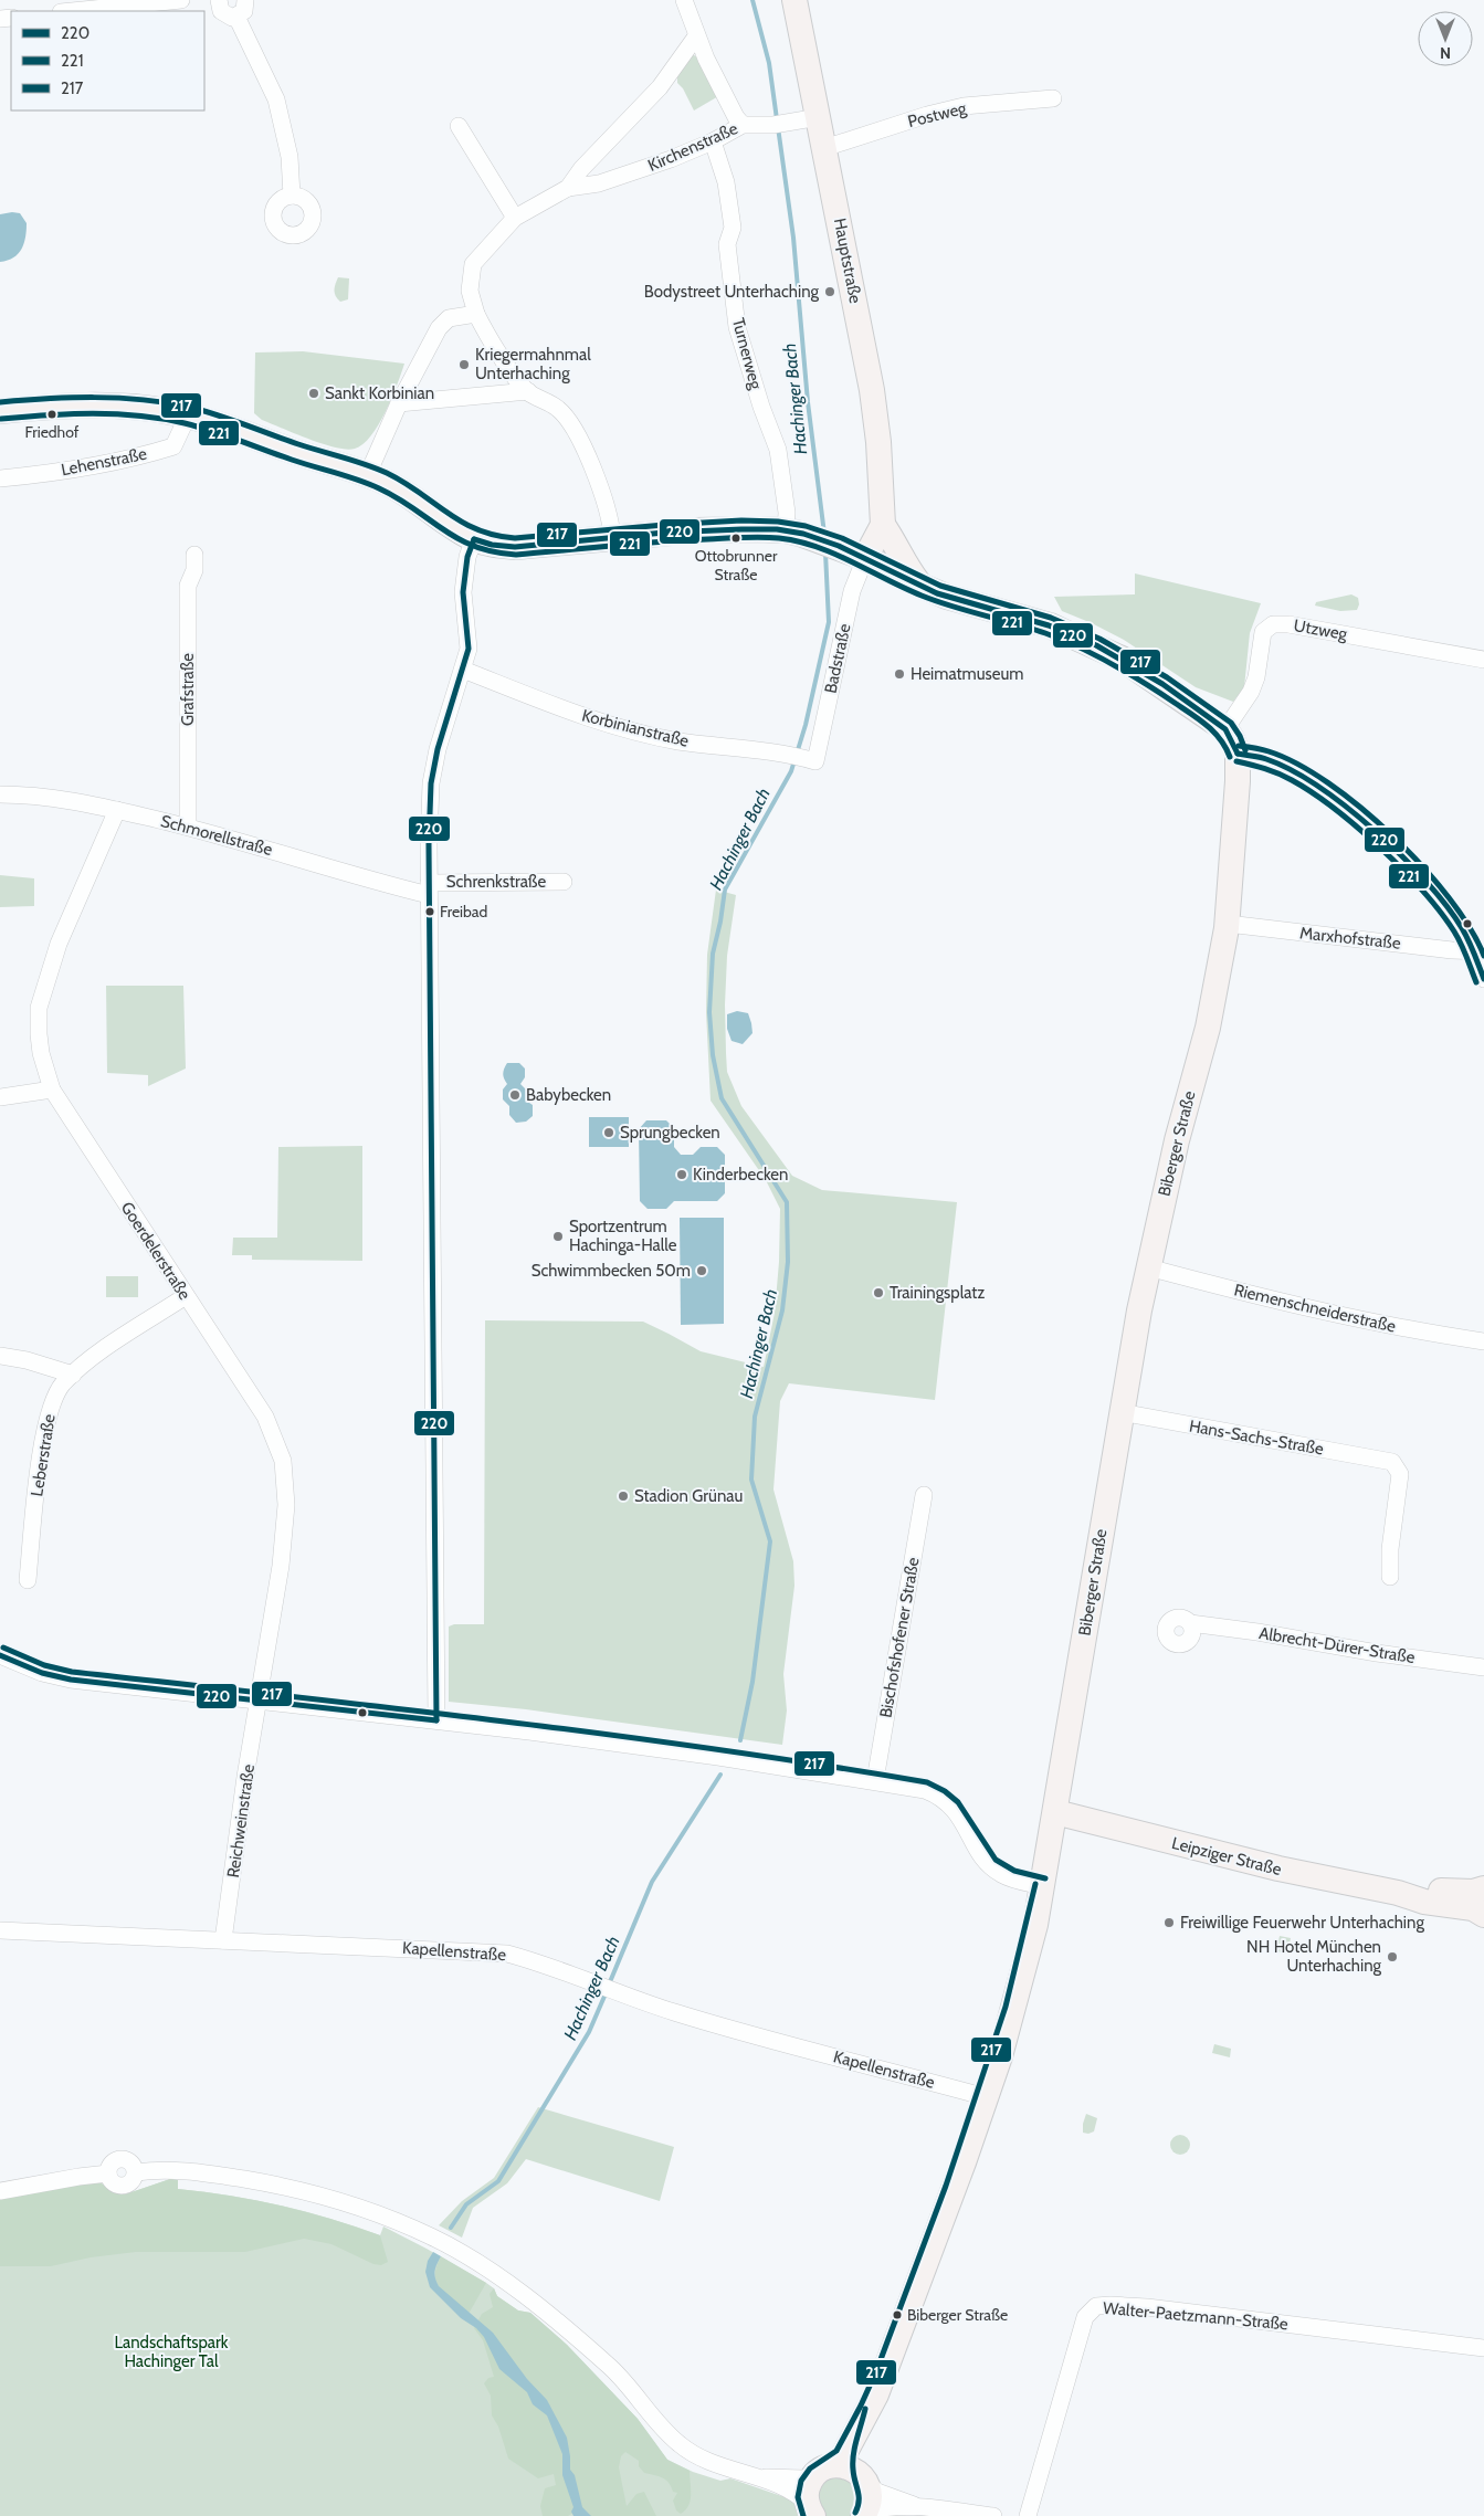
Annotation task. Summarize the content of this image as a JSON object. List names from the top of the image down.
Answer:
{
  "streets": {
    "main road": ["Hauptstraße", "Biberger Straße", "Leipziger Straße"],
    "street": [
      "Postweg",
      "Kirchenstraße",
      "Turnerweg",
      "Lehenstraße",
      "Utzweg",
      "Badstraße",
      "Grafstraße",
      "Korbinianstraße",
      "Schmorellstraße",
      "Schrenkstraße",
      "Marxhofstraße",
      "Goerdelerstraße",
      "Riemenschneiderstraße",
      "Hans-Sachs-Straße",
      "Leberstraße",
      "Bischofshofener Straße",
      "Albrecht-Dürer-Straße",
      "Reichweinstraße",
      "Kapellenstraße",
      "Walter-Paetzmann-Straße"
    ]
  },
  "crossings": [
    ["Postweg", "Hauptstraße"],
    ["Kirchenstraße", "Hauptstraße"],
    ["Kirchenstraße", "Turnerweg"],
    ["Hauptstraße", "Utzweg"],
    ["Hauptstraße", "Badstraße"],
    ["Hauptstraße", "Biberger Straße"],
    ["Badstraße", "Korbinianstraße"],
    ["Grafstraße", "Schmorellstraße"],
    ["Schmorellstraße", "Schrenkstraße"],
    ["Schmorellstraße", "Goerdelerstraße"],
    ["Marxhofstraße", "Biberger Straße"],
    ["Biberger Straße", "Riemenschneiderstraße"],
    ["Biberger Straße", "Hans-Sachs-Straße"],
    ["Biberger Straße", "Leipziger Straße"],
    ["Biberger Straße", "Kapellenstraße"],
    ["Goerdelerstraße", "Leberstraße"],
    ["Goerdelerstraße", "Reichweinstraße"],
    ["Reichweinstraße", "Kapellenstraße"]
  ],
  "water": ["Hachinger Bach"],
  "parks": ["Landschaftspark Hachinger Tal"],
  "places": [
    "Bodystreet Unterhaching",
    "Kriegermahnmal Unterhaching",
    "Sankt Korbinian",
    "Friedhof",
    "Ottobrunner Straße",
    "Heimatmuseum",
    "Freibad",
    "Babybecken",
    "Sprungbecken",
    "Kinderbecken",
    "Sportzentrum Hachinga-Halle",
    "Schwimmbecken 50m",
    "Trainingsplatz",
    "Stadion Grünau",
    "Freiwillige Feuerwehr Unterhaching",
    "NH Hotel München Unterhaching",
    "Biberger Straße"
  ],
  "lines": ["transit line 217", "transit line 221", "transit line 220"],
  "legend": ["220", "221", "217"],
  "north": "bottom"
}
